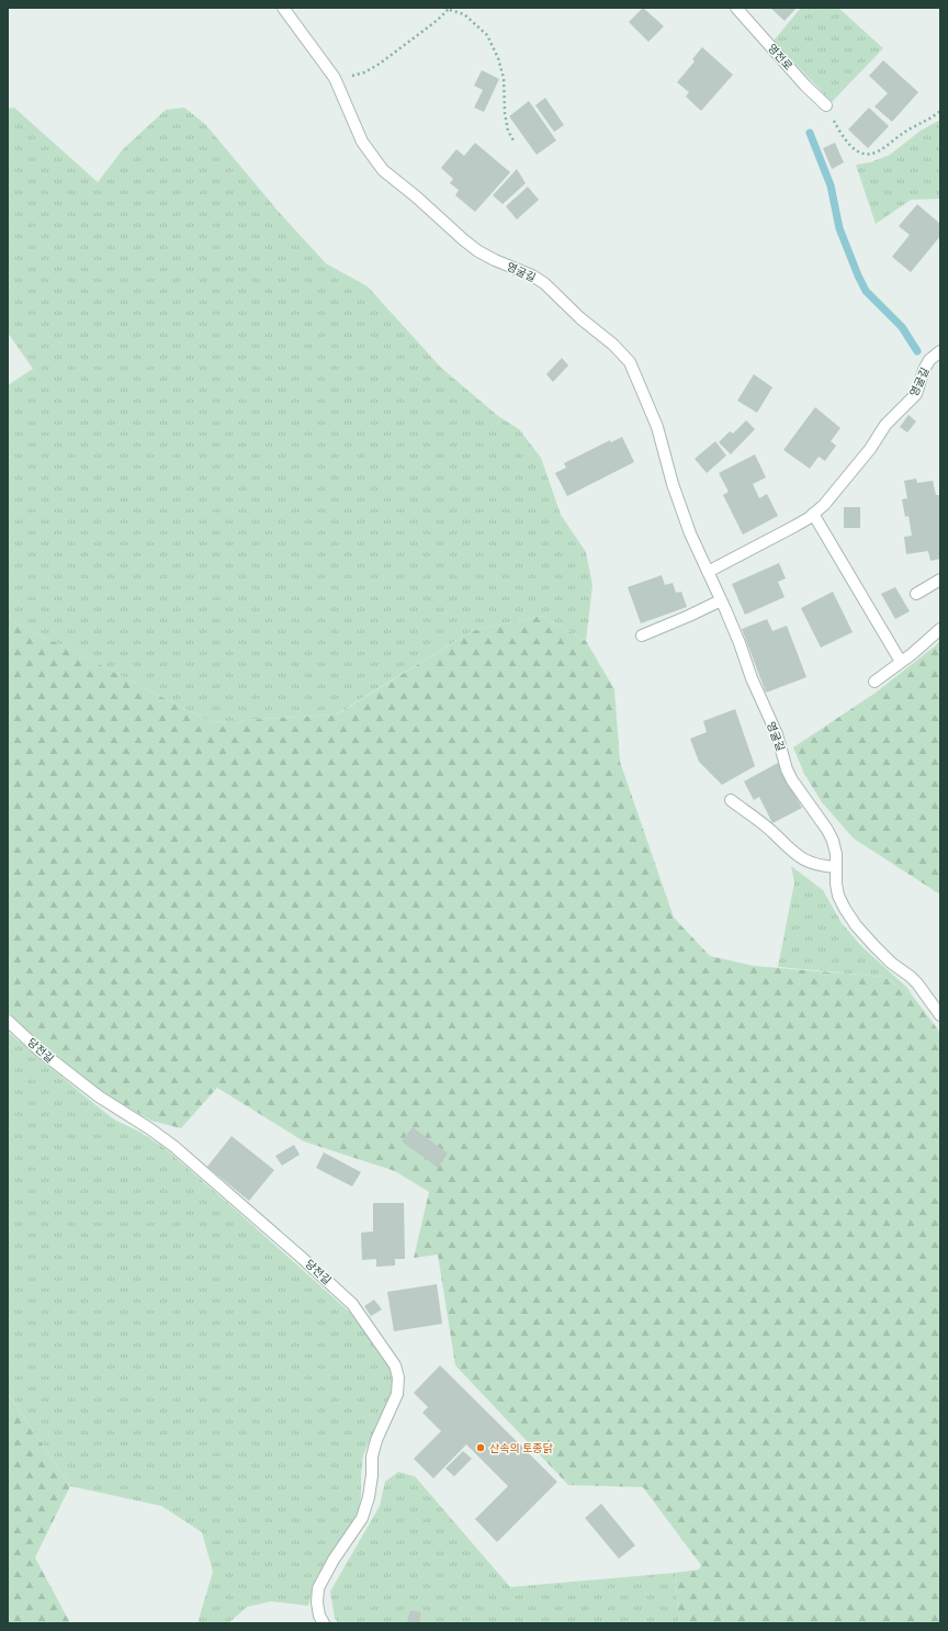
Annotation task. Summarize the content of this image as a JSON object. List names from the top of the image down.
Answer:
{
  "streets": {
    "lane": ["영전로", "영굴길", "당전길"]
  },
  "places": ["산속의 토종닭"]
}
